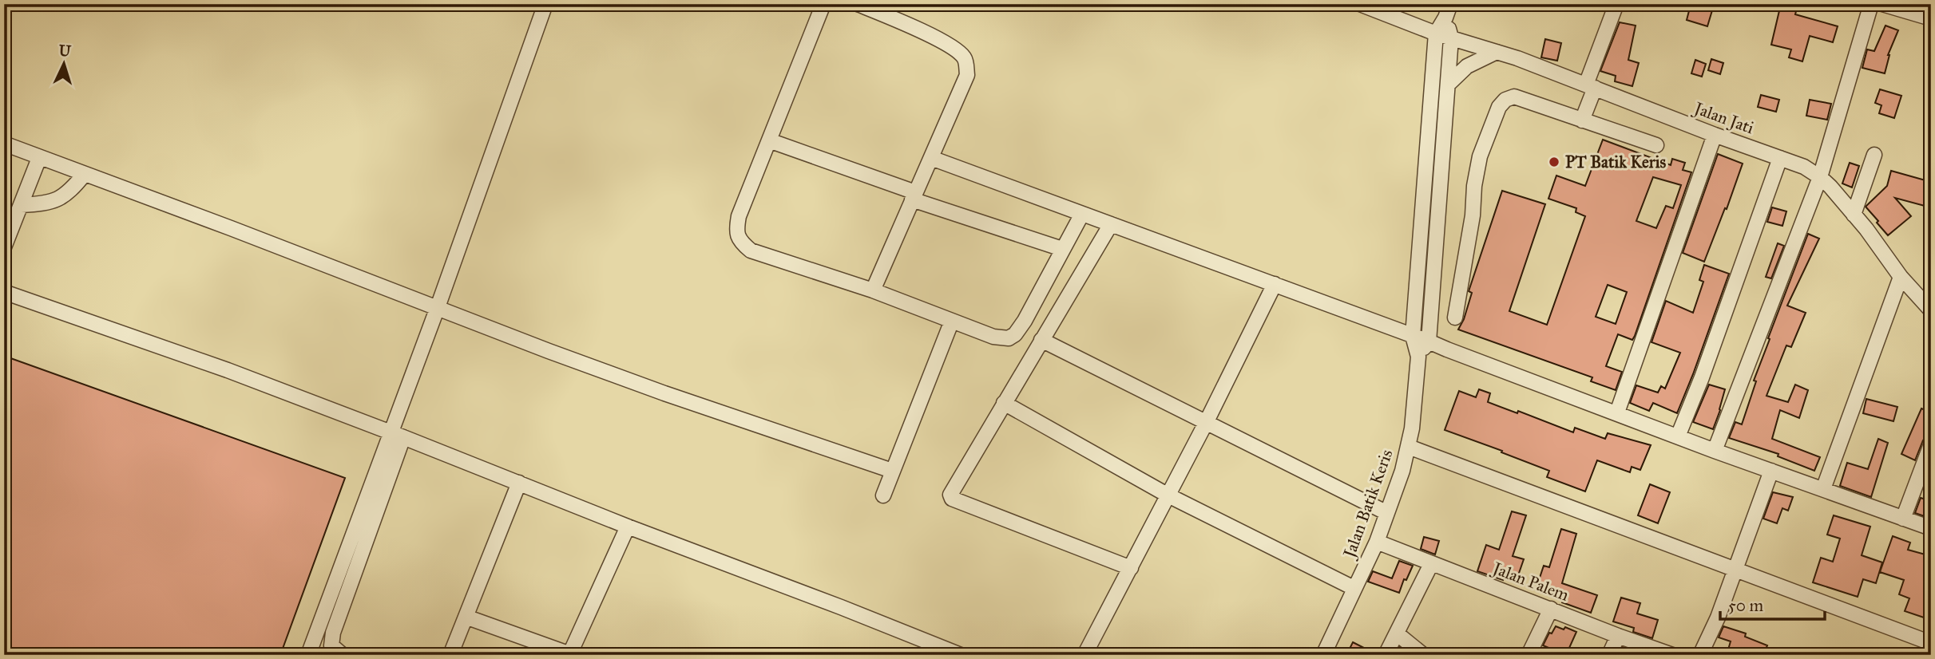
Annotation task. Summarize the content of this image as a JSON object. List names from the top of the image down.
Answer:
{
  "streets": {
    "street": ["Jalan Jati", "Jalan Batik Keris", "Jalan Palem"]
  },
  "crossings": [
    ["Jalan Batik Keris", "Jalan Palem"]
  ],
  "places": ["PT Batik Keris"],
  "scale_bar": "50 m",
  "north": "top"
}
